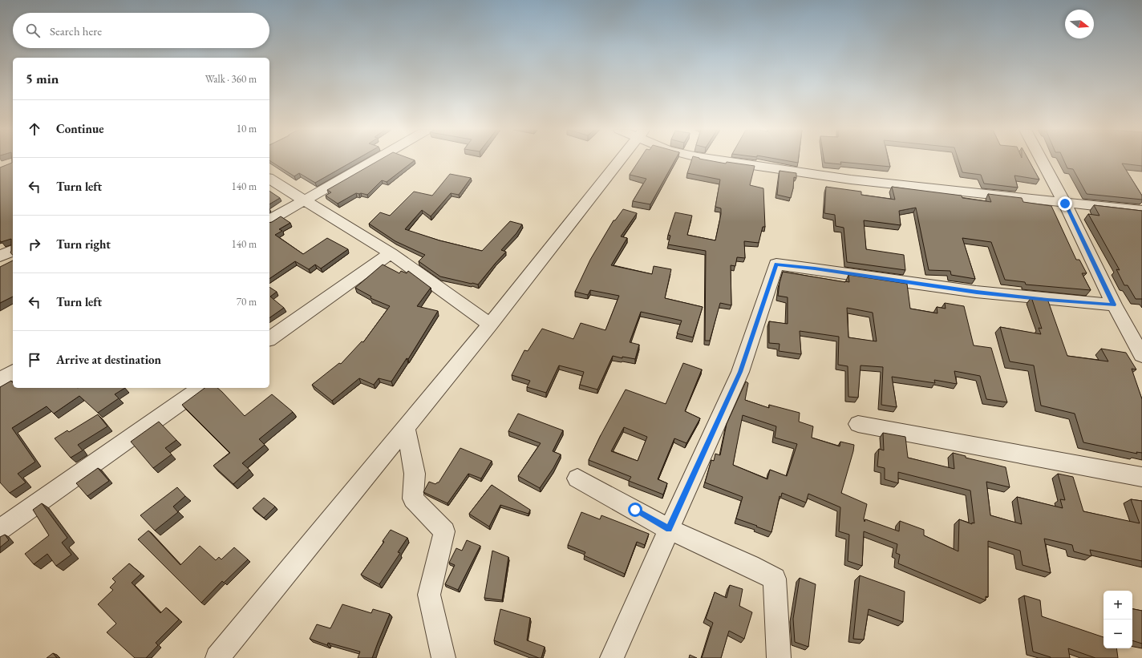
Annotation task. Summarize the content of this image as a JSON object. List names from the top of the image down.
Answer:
{
  "north": "right",
  "page": {
    "search": "Search here",
    "heading": ["5 min", "Walk · 360 m"],
    "list": [
      ["Continue", "10 m"],
      ["Turn left", "140 m"],
      ["Turn right", "140 m"],
      ["Turn left", "70 m"],
      "Arrive at destination"
    ],
    "map_buttons": ["+", "−"]
  }
}
